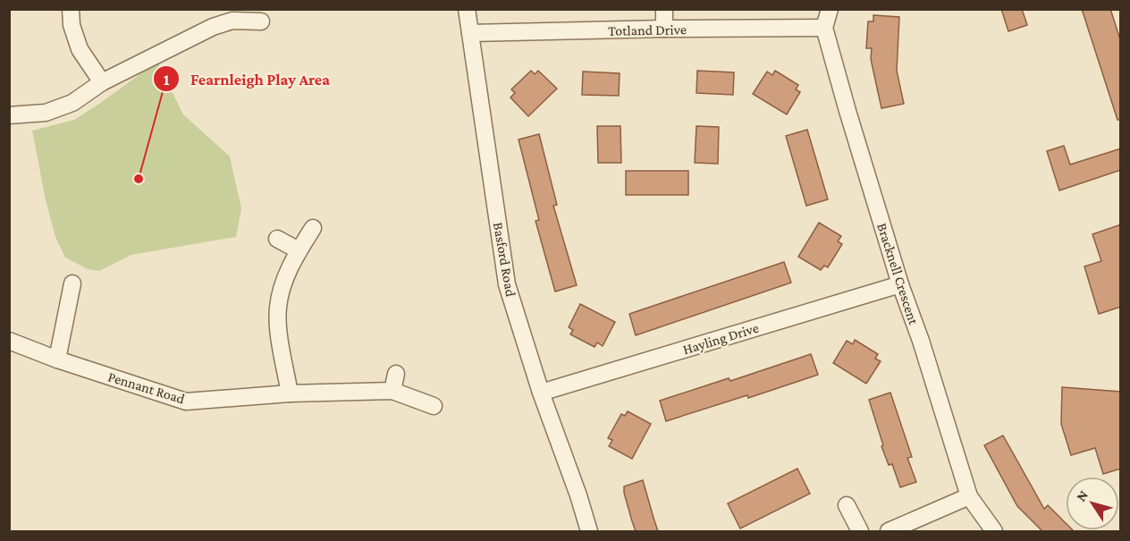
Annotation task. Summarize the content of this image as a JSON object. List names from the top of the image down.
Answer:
{
  "streets": {
    "street": [
      "Totland Drive",
      "Basford Road",
      "Bracknell Crescent",
      "Hayling Drive",
      "Pennant Road"
    ]
  },
  "crossings": [
    ["Totland Drive", "Basford Road"],
    ["Totland Drive", "Bracknell Crescent"],
    ["Basford Road", "Hayling Drive"],
    ["Bracknell Crescent", "Hayling Drive"]
  ],
  "places": ["Fearnleigh Play Area"],
  "north": "top left"
}
